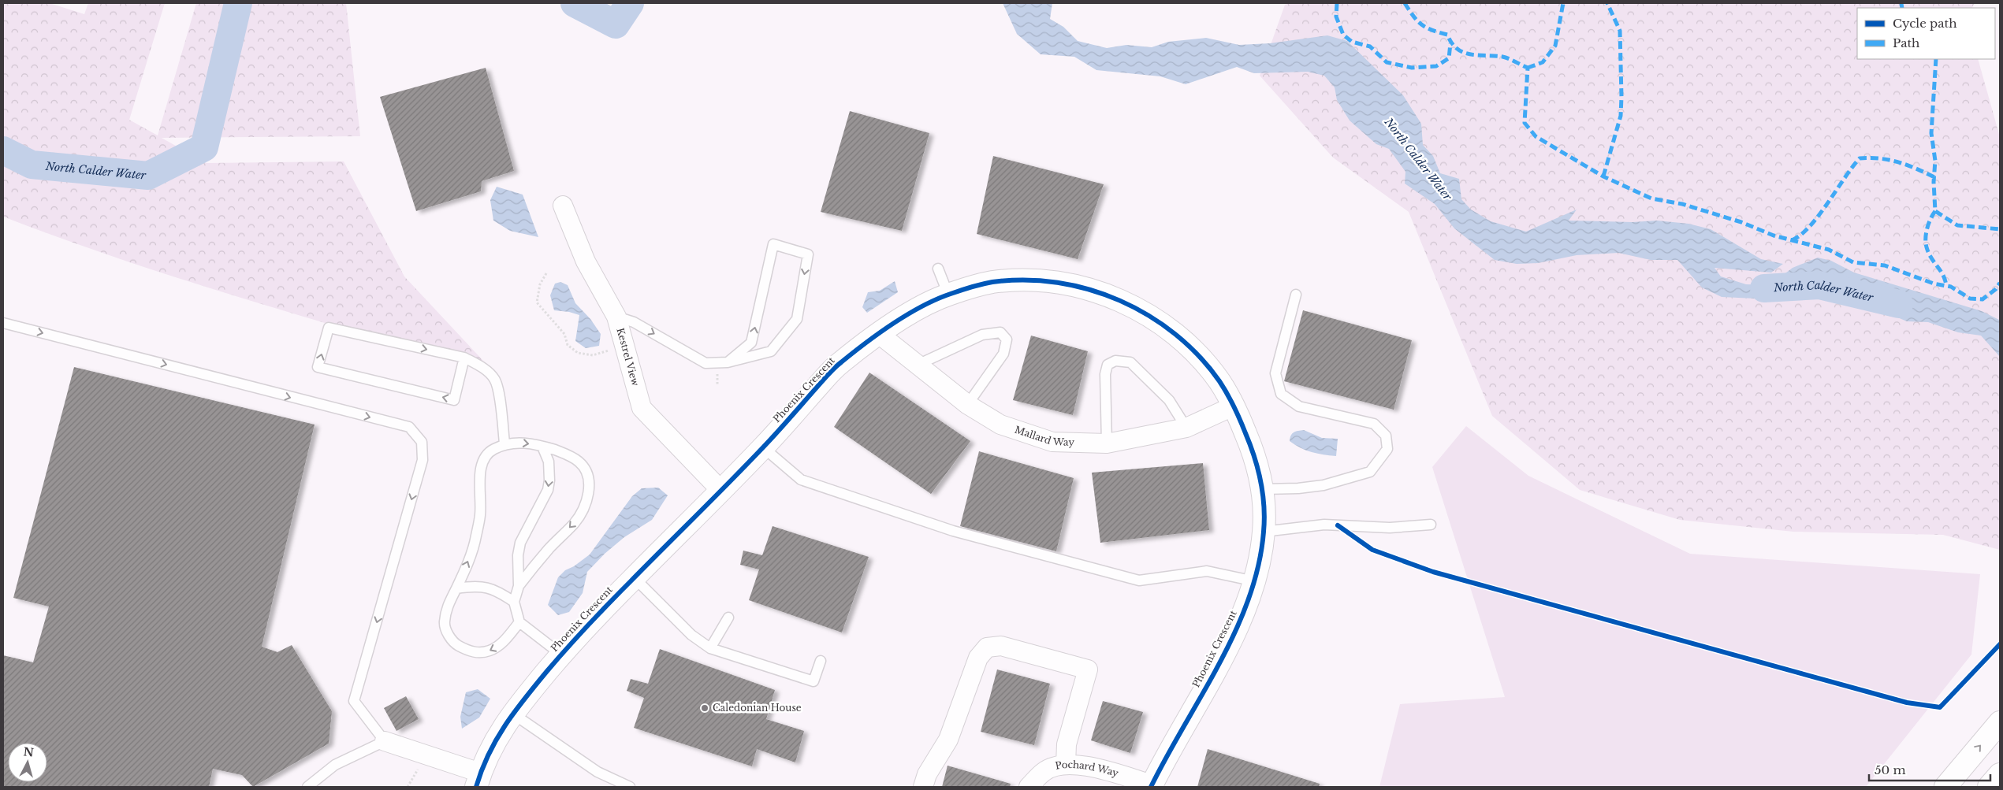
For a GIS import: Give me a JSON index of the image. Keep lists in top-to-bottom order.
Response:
{
  "streets": {
    "main road": ["Phoenix Crescent"],
    "street": ["Kestrel View", "Mallard Way", "Pochard Way"]
  },
  "crossings": [
    ["Kestrel View", "Phoenix Crescent"],
    ["Phoenix Crescent", "Mallard Way"],
    ["Phoenix Crescent", "Pochard Way"]
  ],
  "water": ["North Calder Water"],
  "places": ["Caledonian House"],
  "legend": ["Cycle path", "Path"],
  "scale_bar": "50 m",
  "north": "top"
}
